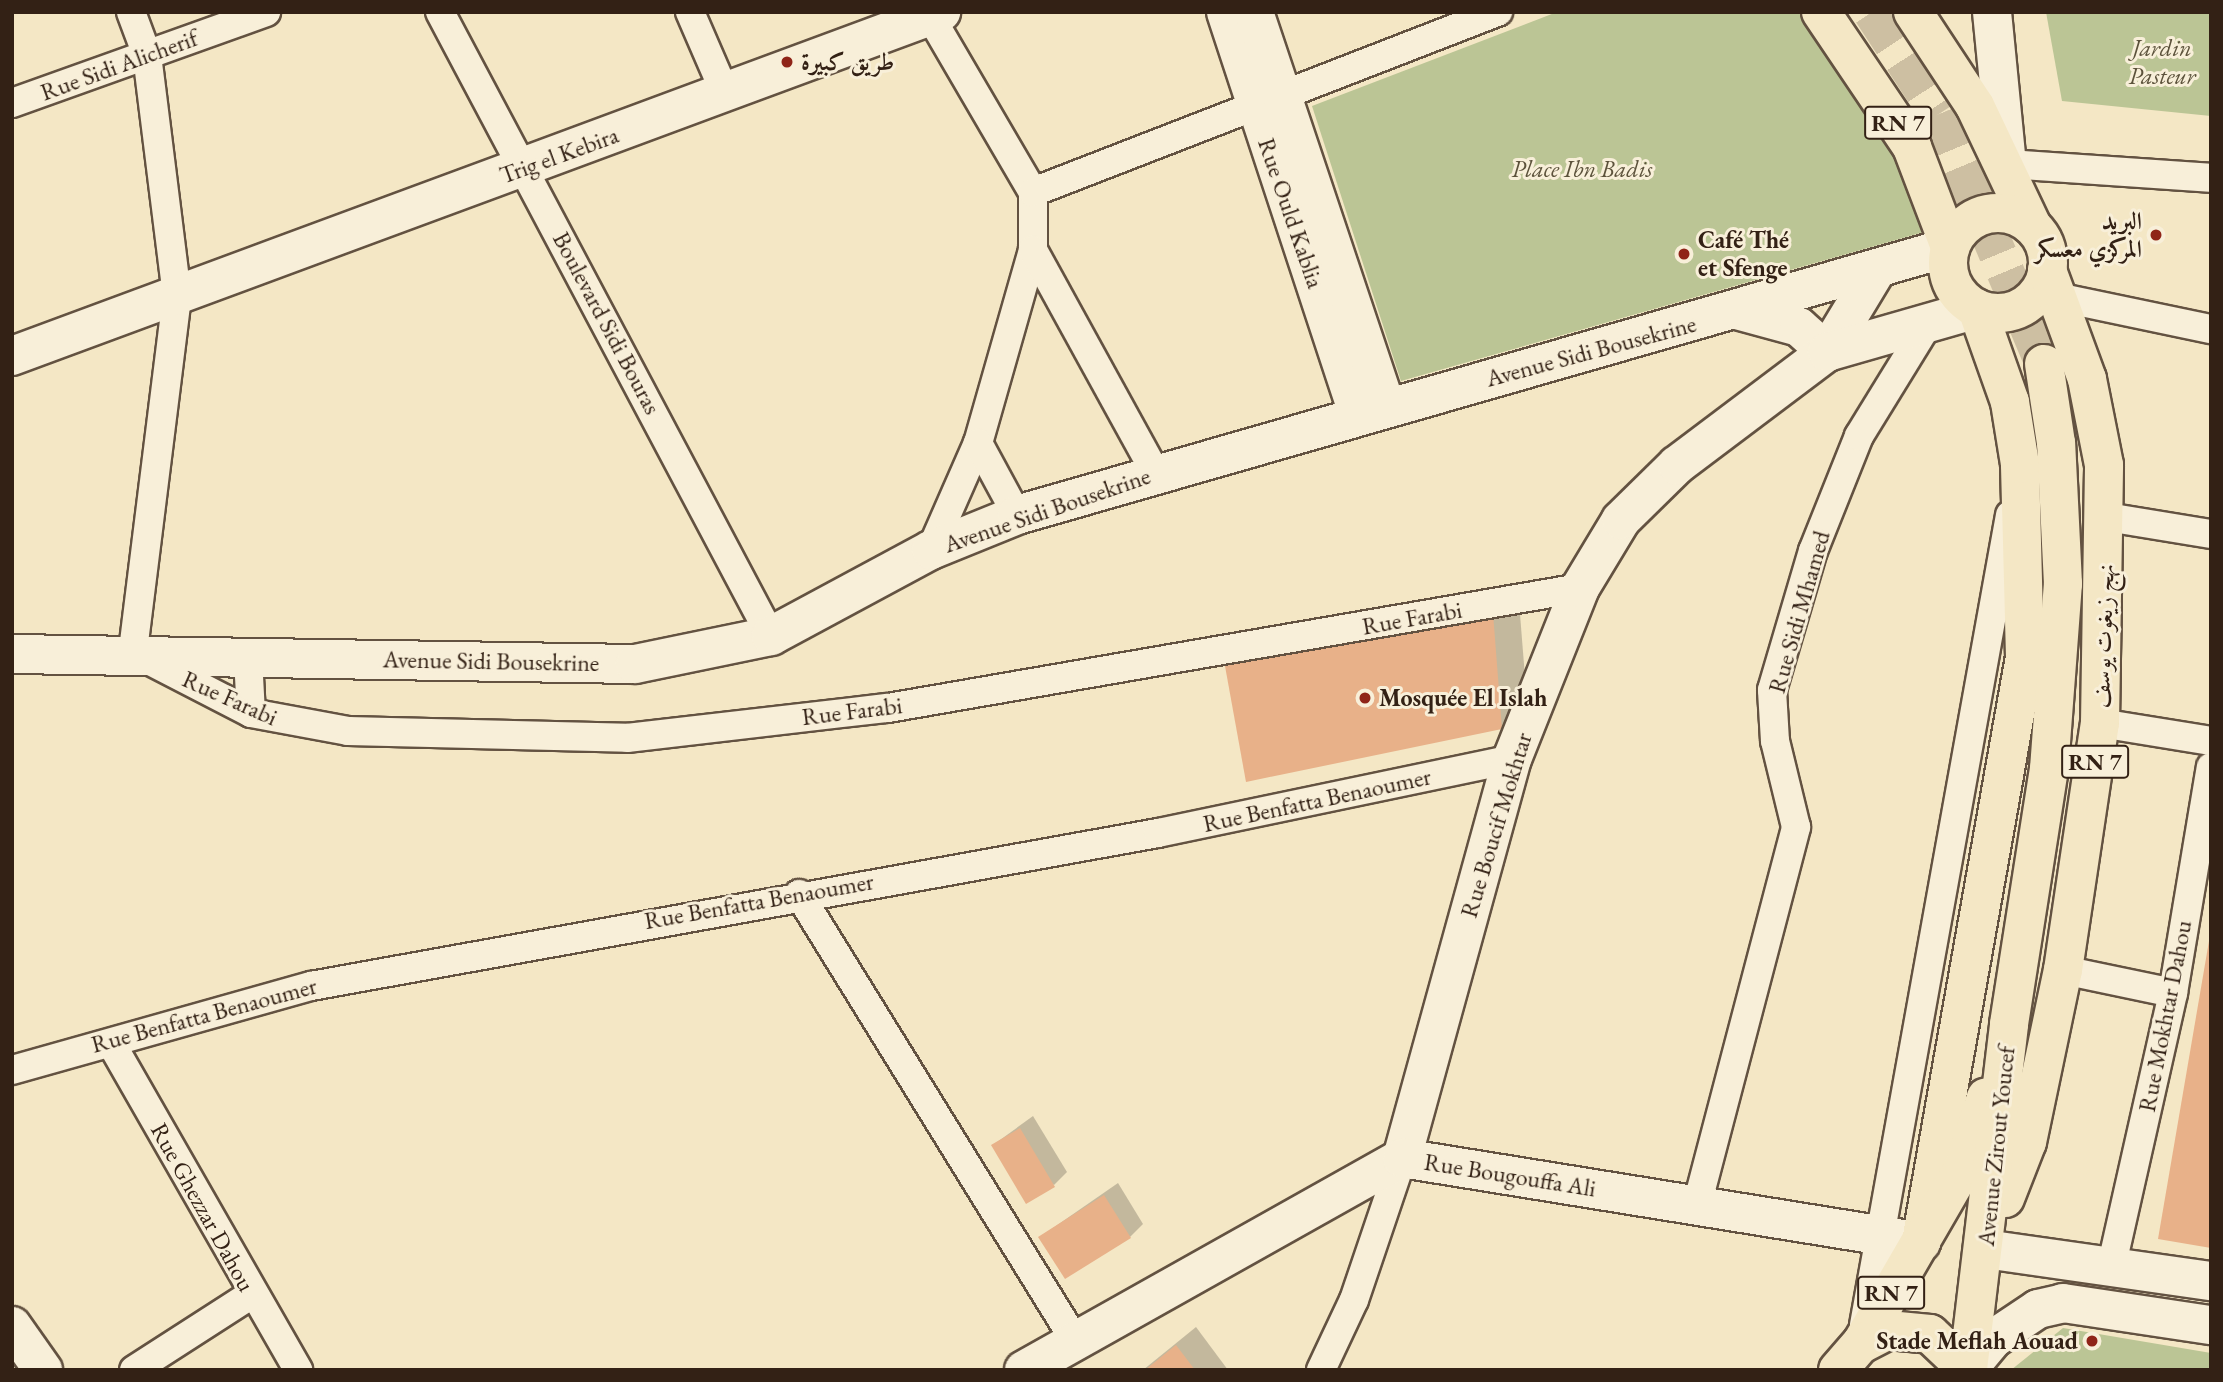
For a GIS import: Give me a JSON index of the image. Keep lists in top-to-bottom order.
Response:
{
  "streets": {
    "main road": ["RN 7", "نهج زيغوت يوسف", "Avenue Zirout Youcef"],
    "street": [
      "Rue Sidi Alicherif",
      "Trig el Kebira",
      "Rue Ould Kablia",
      "Boulevard Sidi Bouras",
      "Avenue Sidi Bousekrine",
      "Rue Sidi Mhamed",
      "Rue Farabi",
      "Rue Benfatta Benaoumer",
      "Rue Boucif Mokhtar",
      "Rue Mokhtar Dahou",
      "Rue Bougouffa Ali",
      "Rue Ghezzar Dahou"
    ]
  },
  "crossings": [
    ["RN 7", "Avenue Sidi Bousekrine"],
    ["RN 7", "نهج زيغوت يوسف"],
    ["RN 7", "Avenue Zirout Youcef"],
    ["RN 7", "Rue Bougouffa Ali"],
    ["Trig el Kebira", "Boulevard Sidi Bouras"],
    ["Rue Ould Kablia", "Avenue Sidi Bousekrine"],
    ["Boulevard Sidi Bouras", "Avenue Sidi Bousekrine"],
    ["Avenue Sidi Bousekrine", "Rue Farabi"],
    ["Avenue Sidi Bousekrine", "نهج زيغوت يوسف"],
    ["Rue Sidi Mhamed", "Rue Bougouffa Ali"],
    ["Rue Farabi", "Rue Boucif Mokhtar"],
    ["نهج زيغوت يوسف", "Avenue Zirout Youcef"],
    ["Rue Benfatta Benaoumer", "Rue Boucif Mokhtar"],
    ["Rue Benfatta Benaoumer", "Rue Ghezzar Dahou"],
    ["Rue Boucif Mokhtar", "Rue Bougouffa Ali"],
    ["Avenue Zirout Youcef", "Rue Bougouffa Ali"]
  ],
  "parks": ["Jardin Pasteur", "Place Ibn Badis"],
  "places": [
    "طريق كبيرة",
    "البريد المركزي معسكر",
    "Café Thé et Sfenge",
    "Mosquée El Islah",
    "Stade Meflah Aouad"
  ]
}
